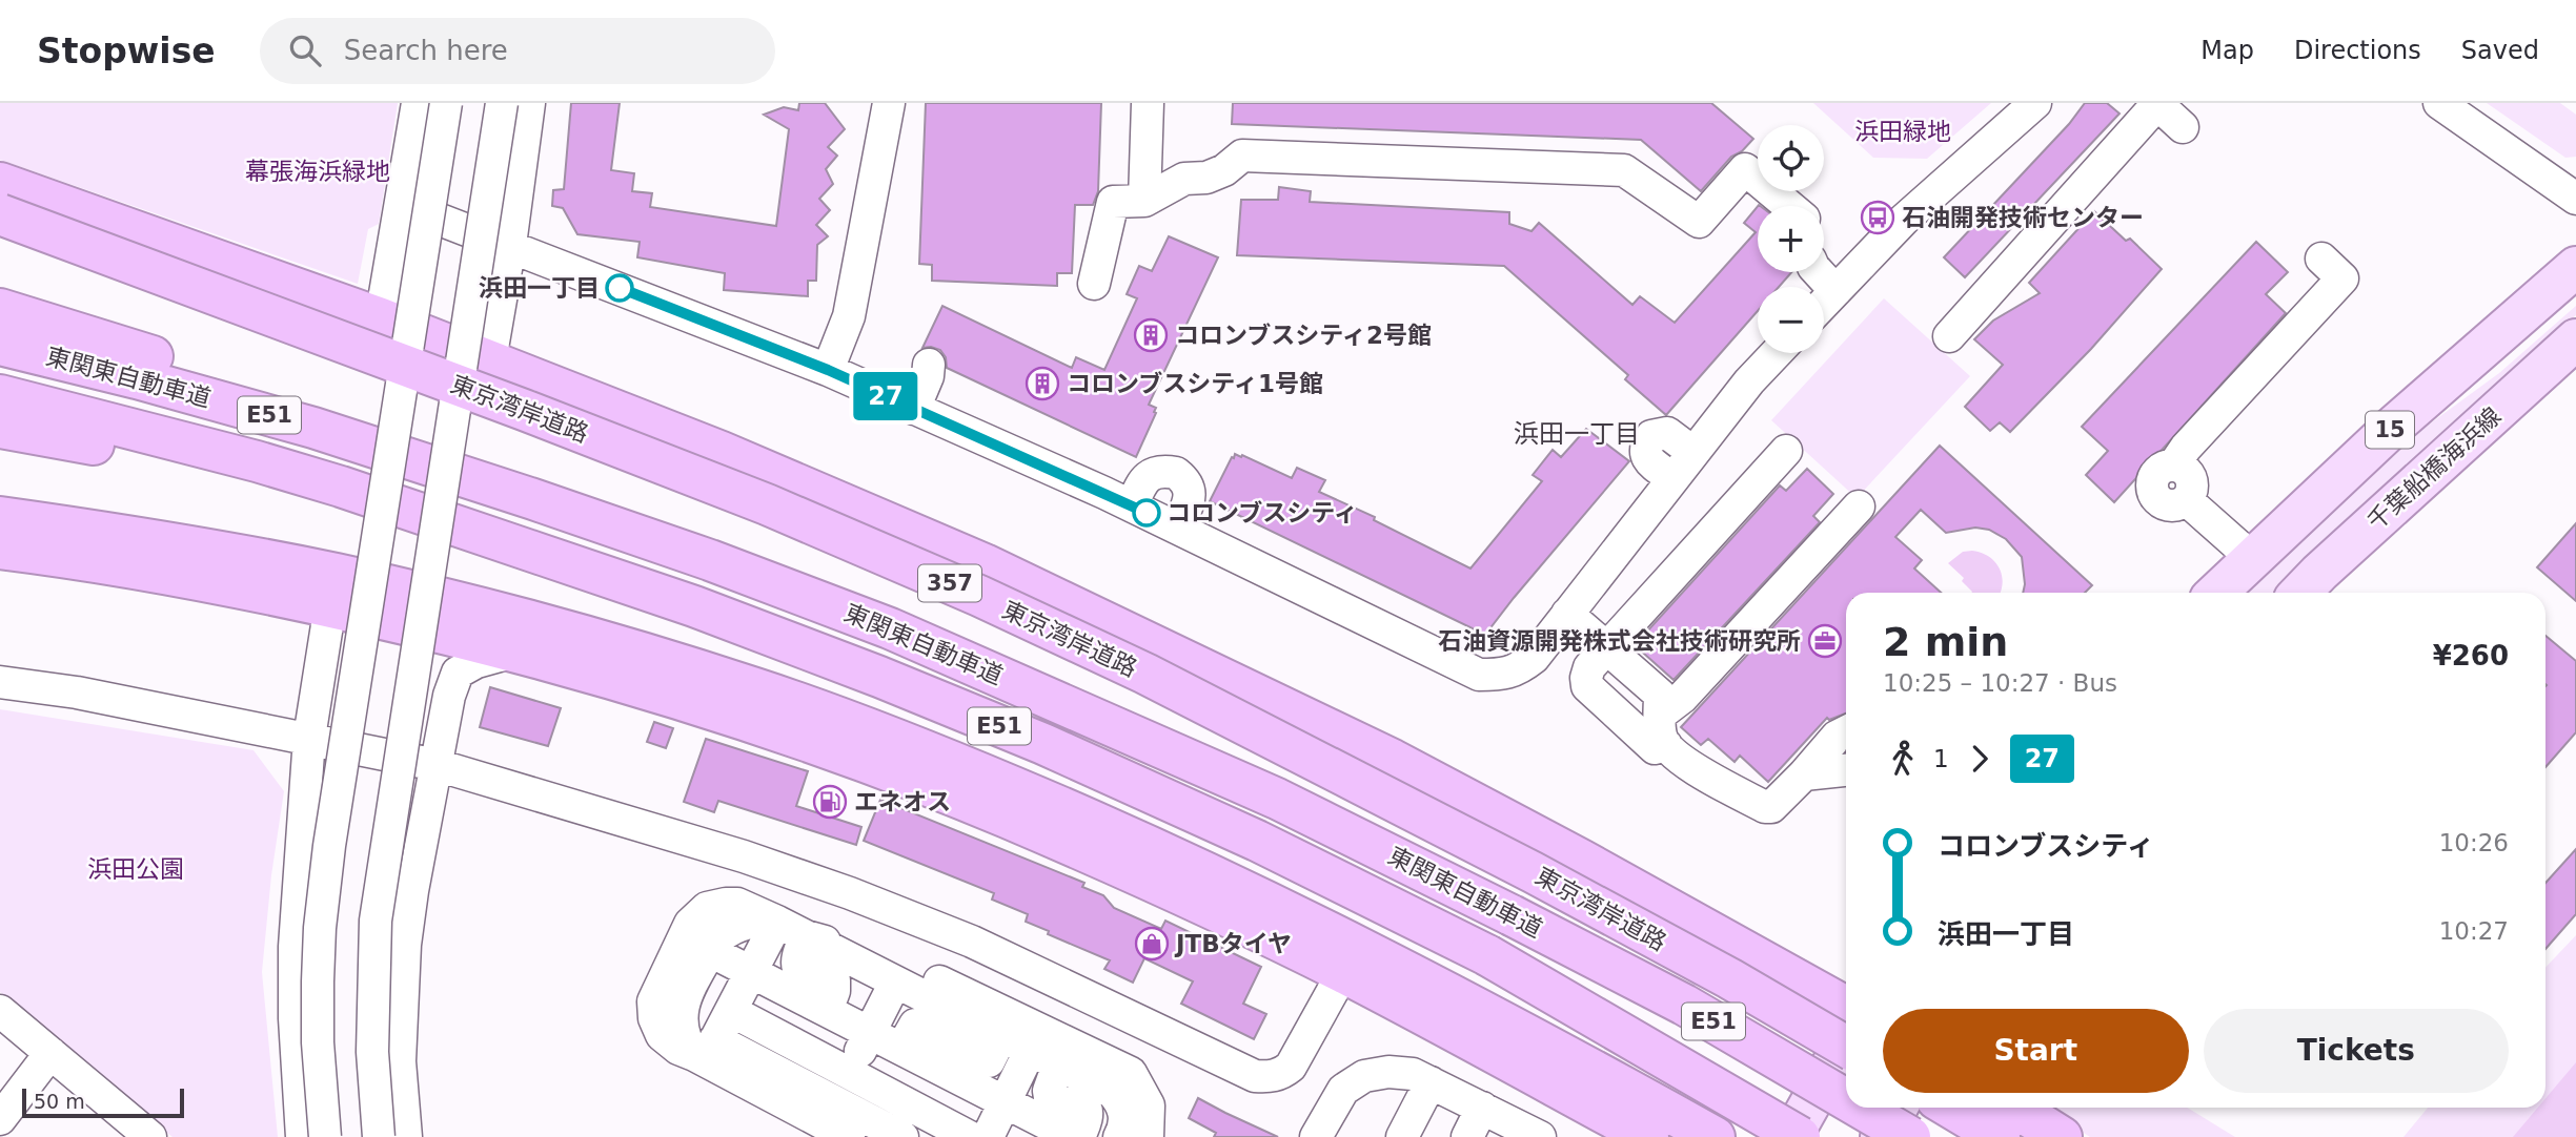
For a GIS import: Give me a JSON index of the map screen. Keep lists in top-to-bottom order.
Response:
{
  "streets": {
    "highway": [
      "東関東自動車道",
      "東京湾岸道路",
      "E51",
      "357"
    ],
    "main road": ["15", "千葉船橋海浜線"]
  },
  "districts": ["浜田一丁目"],
  "parks": ["浜田緑地", "幕張海浜緑地", "浜田公園"],
  "places": {
    "bus stop": ["石油開発技術センター"],
    "other": ["浜田一丁目", "コロンブスシティ"],
    "building": ["コロンブスシティ2号館", "コロンブスシティ1号館"],
    "office": ["石油資源開発株式会社技術研究所"],
    "fuel station": ["エネオス"],
    "shop": ["JTBタイヤ"]
  },
  "lines": ["bus line 27"],
  "scale_bar": "50 m",
  "page": {
    "header": "Stopwise",
    "search": "Search here",
    "nav": ["Map", "Directions", "Saved"],
    "on_map": "27",
    "map_buttons": ["+", "−"],
    "heading": ["2 min", "10:25 – 10:27 · Bus", "¥260"],
    "legs": ["1", "27"],
    "list": [
      {
        "name": "コロンブスシティ",
        "value": "10:26"
      },
      {
        "name": "浜田一丁目",
        "value": "10:27"
      }
    ],
    "buttons": ["Start", "Tickets"],
    "scale": "50 m"
  }
}
